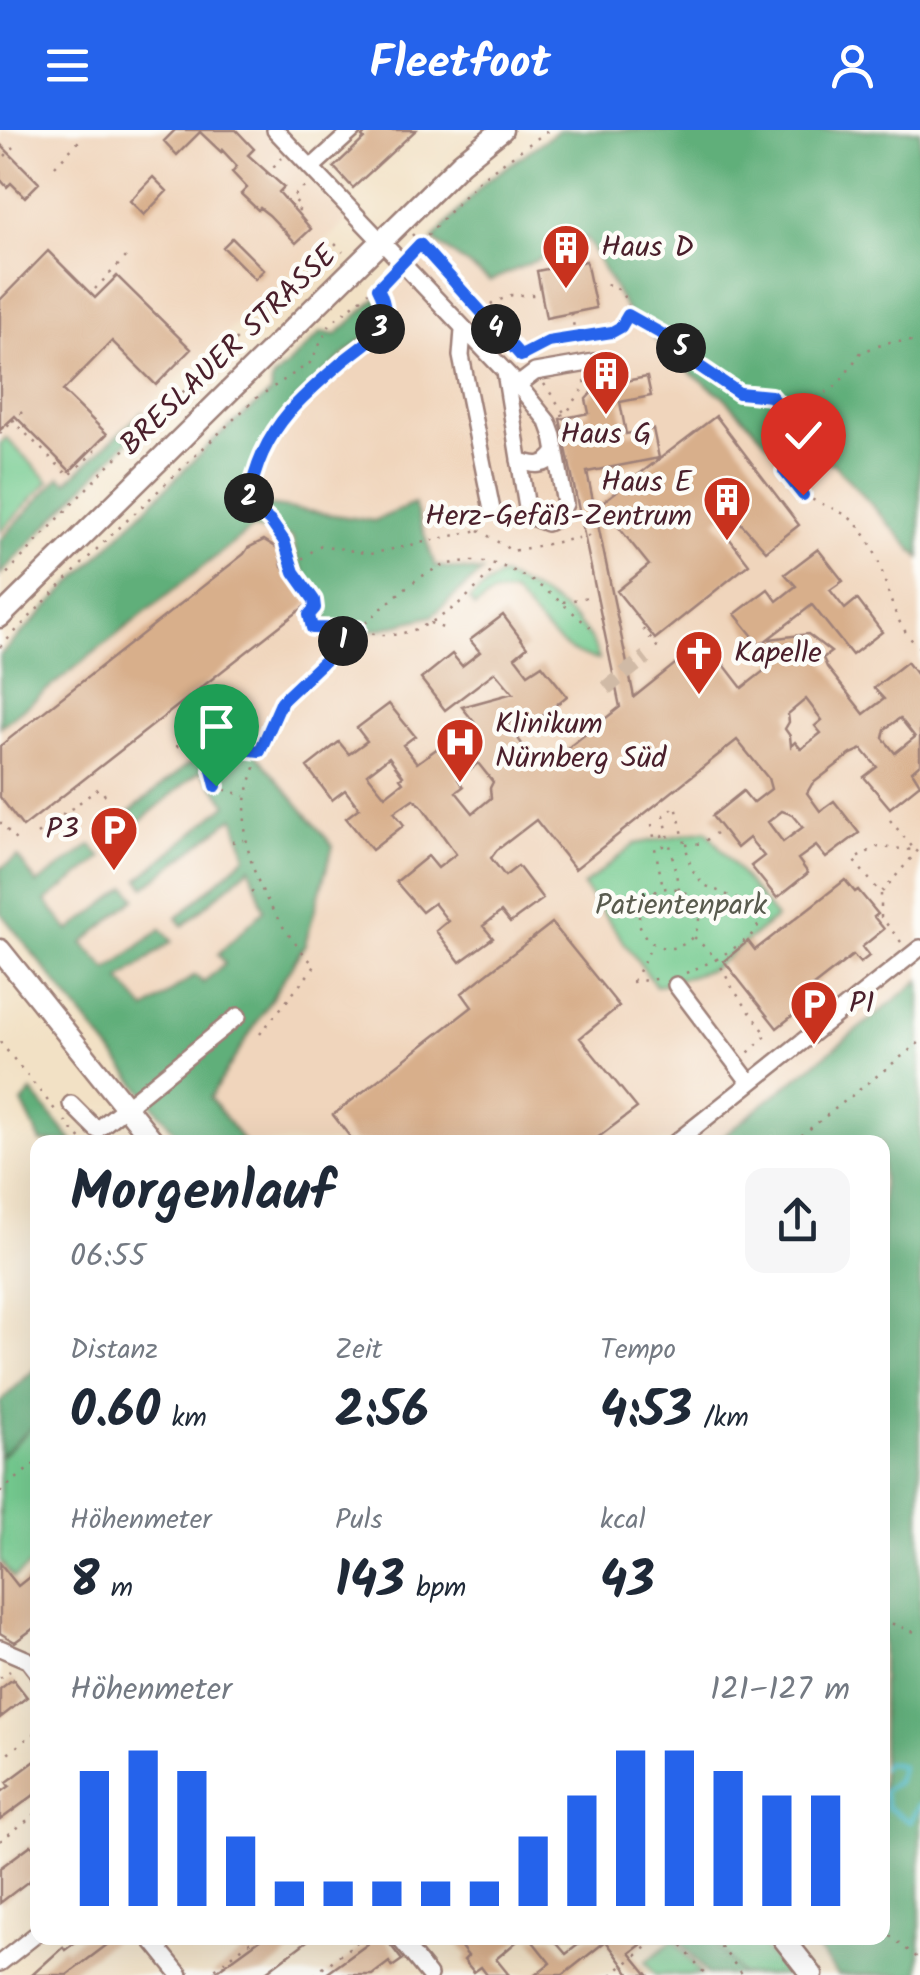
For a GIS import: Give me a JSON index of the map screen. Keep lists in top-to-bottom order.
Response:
{
  "streets": {
    "main road": ["BRESLAUER STRASSE"]
  },
  "parks": ["Patientenpark"],
  "places": {
    "building": ["Haus D", "Haus G", "Haus E Herz-Gefäß-Zentrum"],
    "church": ["Kapelle"],
    "hospital": ["Klinikum Nürnberg Süd"],
    "parking": ["P3", "P1"]
  },
  "page": {
    "header": "Fleetfoot",
    "pins": [
      "3",
      "4",
      "5",
      "2",
      "1"
    ],
    "heading": ["Morgenlauf", "06:55"],
    "stats": [
      ["Distanz", "0.60 km"],
      ["Zeit", "2:56"],
      ["Tempo", "4:53 /km"],
      ["Höhenmeter", "8 m"],
      ["Puls", "143 bpm"],
      ["kcal", "43"]
    ],
    "chart": ["Höhenmeter", "121–127 m"]
  }
}
